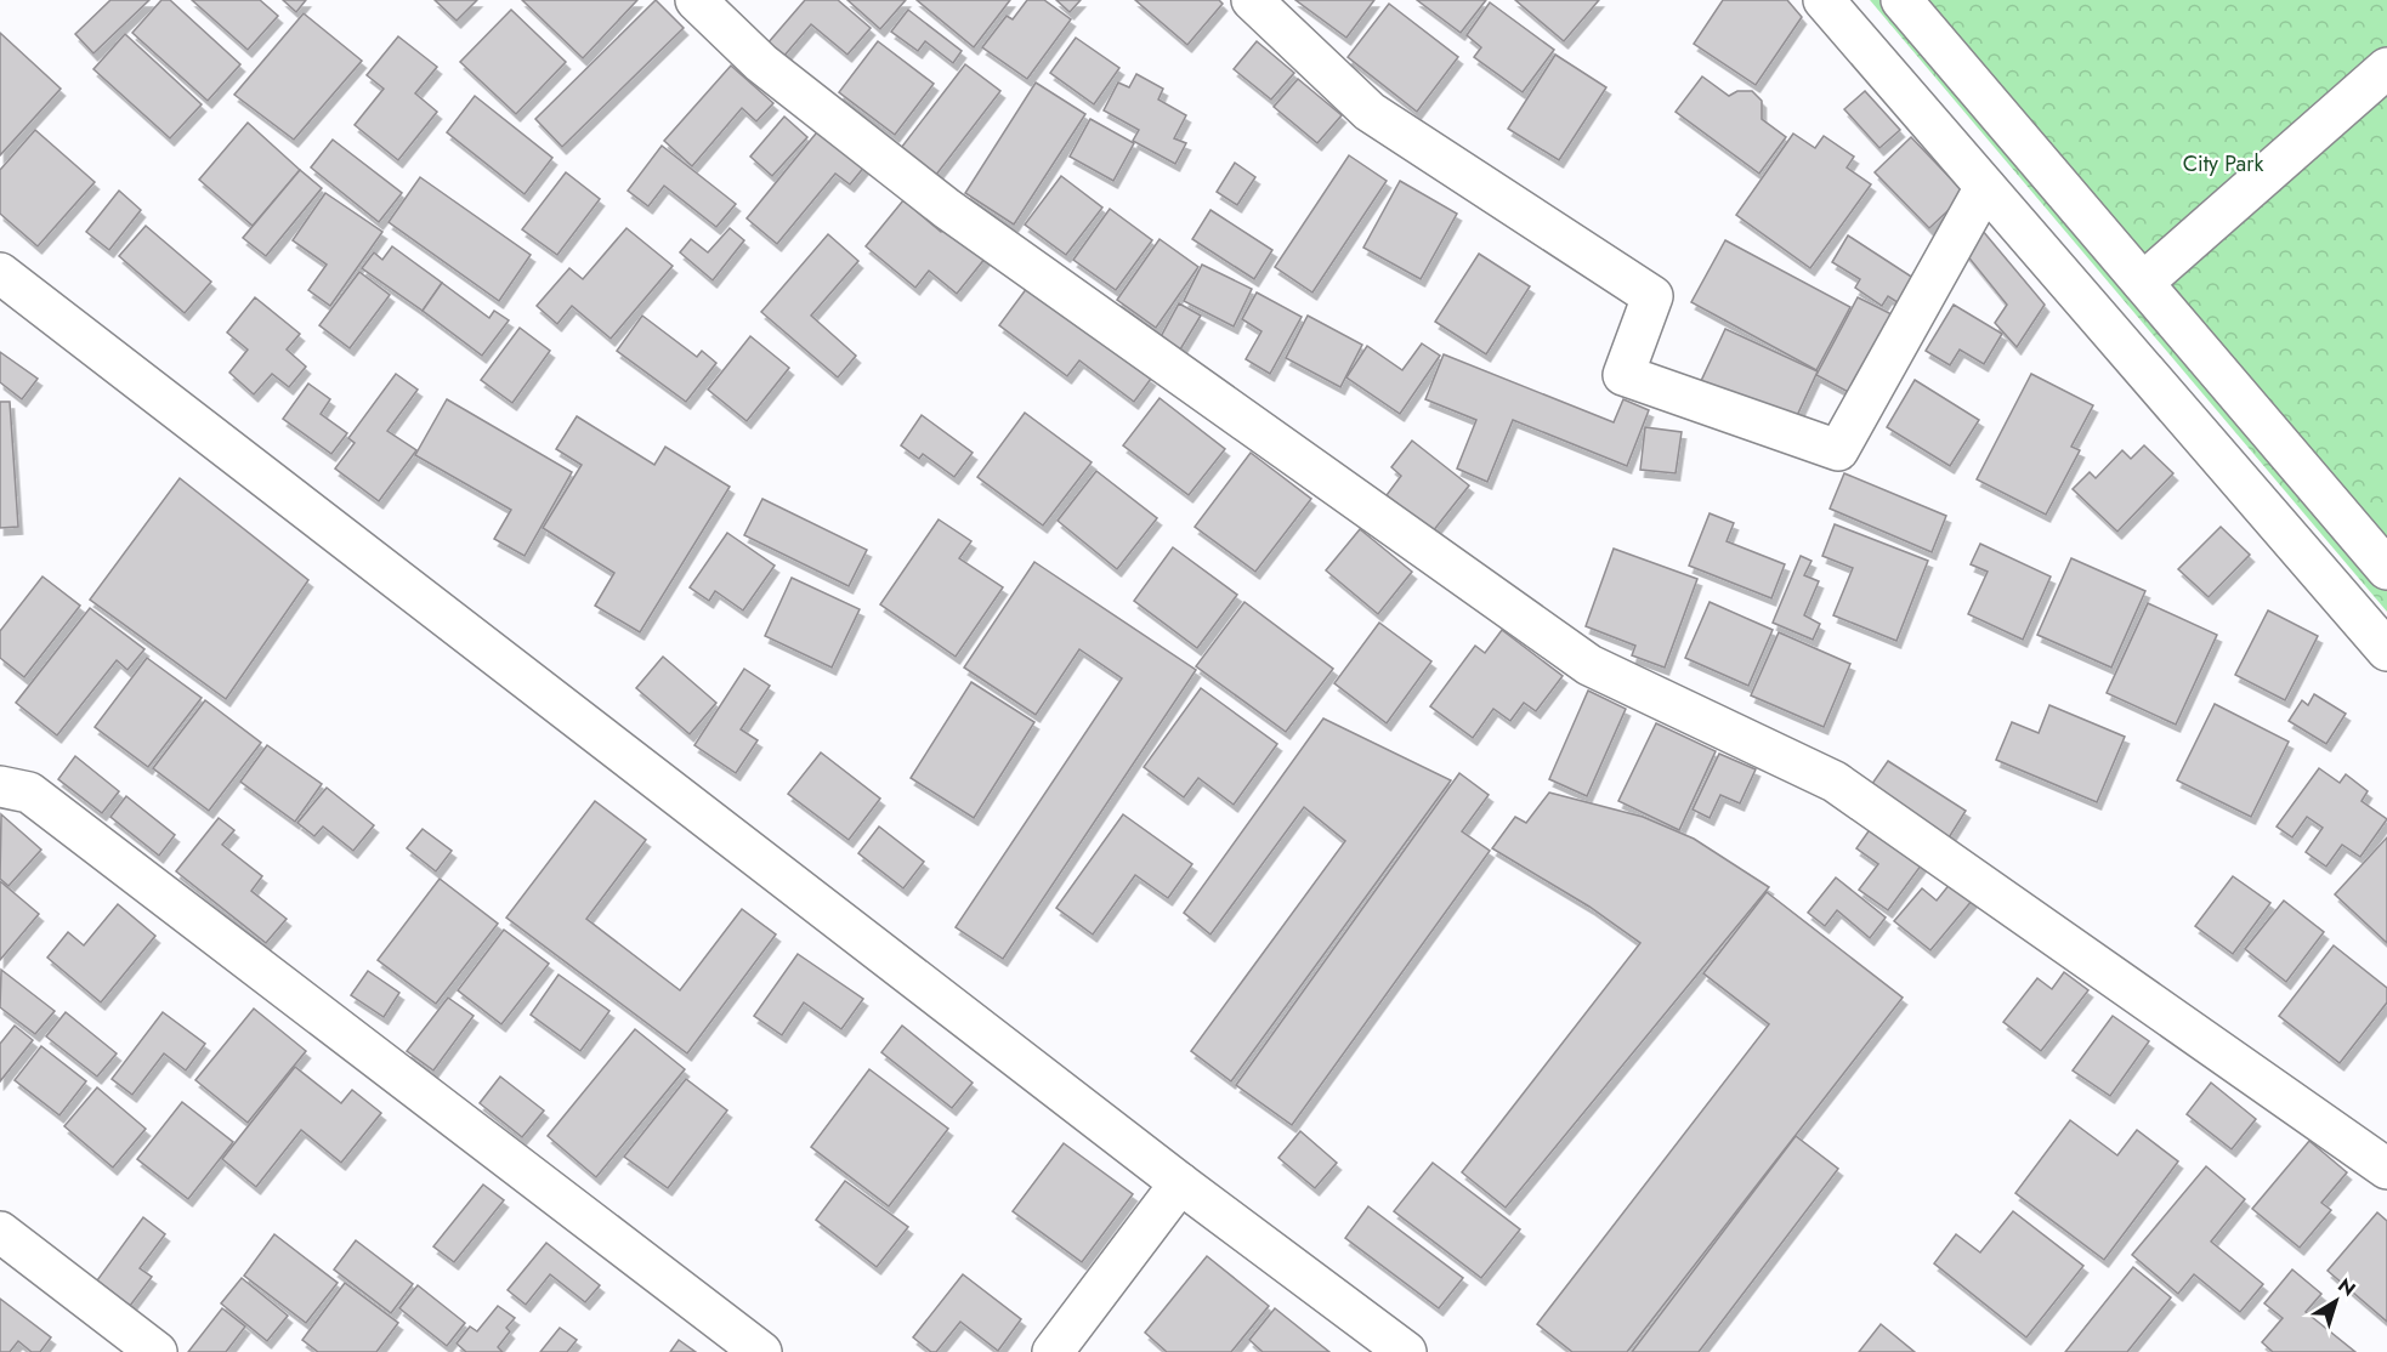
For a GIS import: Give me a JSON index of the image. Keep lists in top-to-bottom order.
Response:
{
  "parks": ["City Park"],
  "north": "top right"
}
